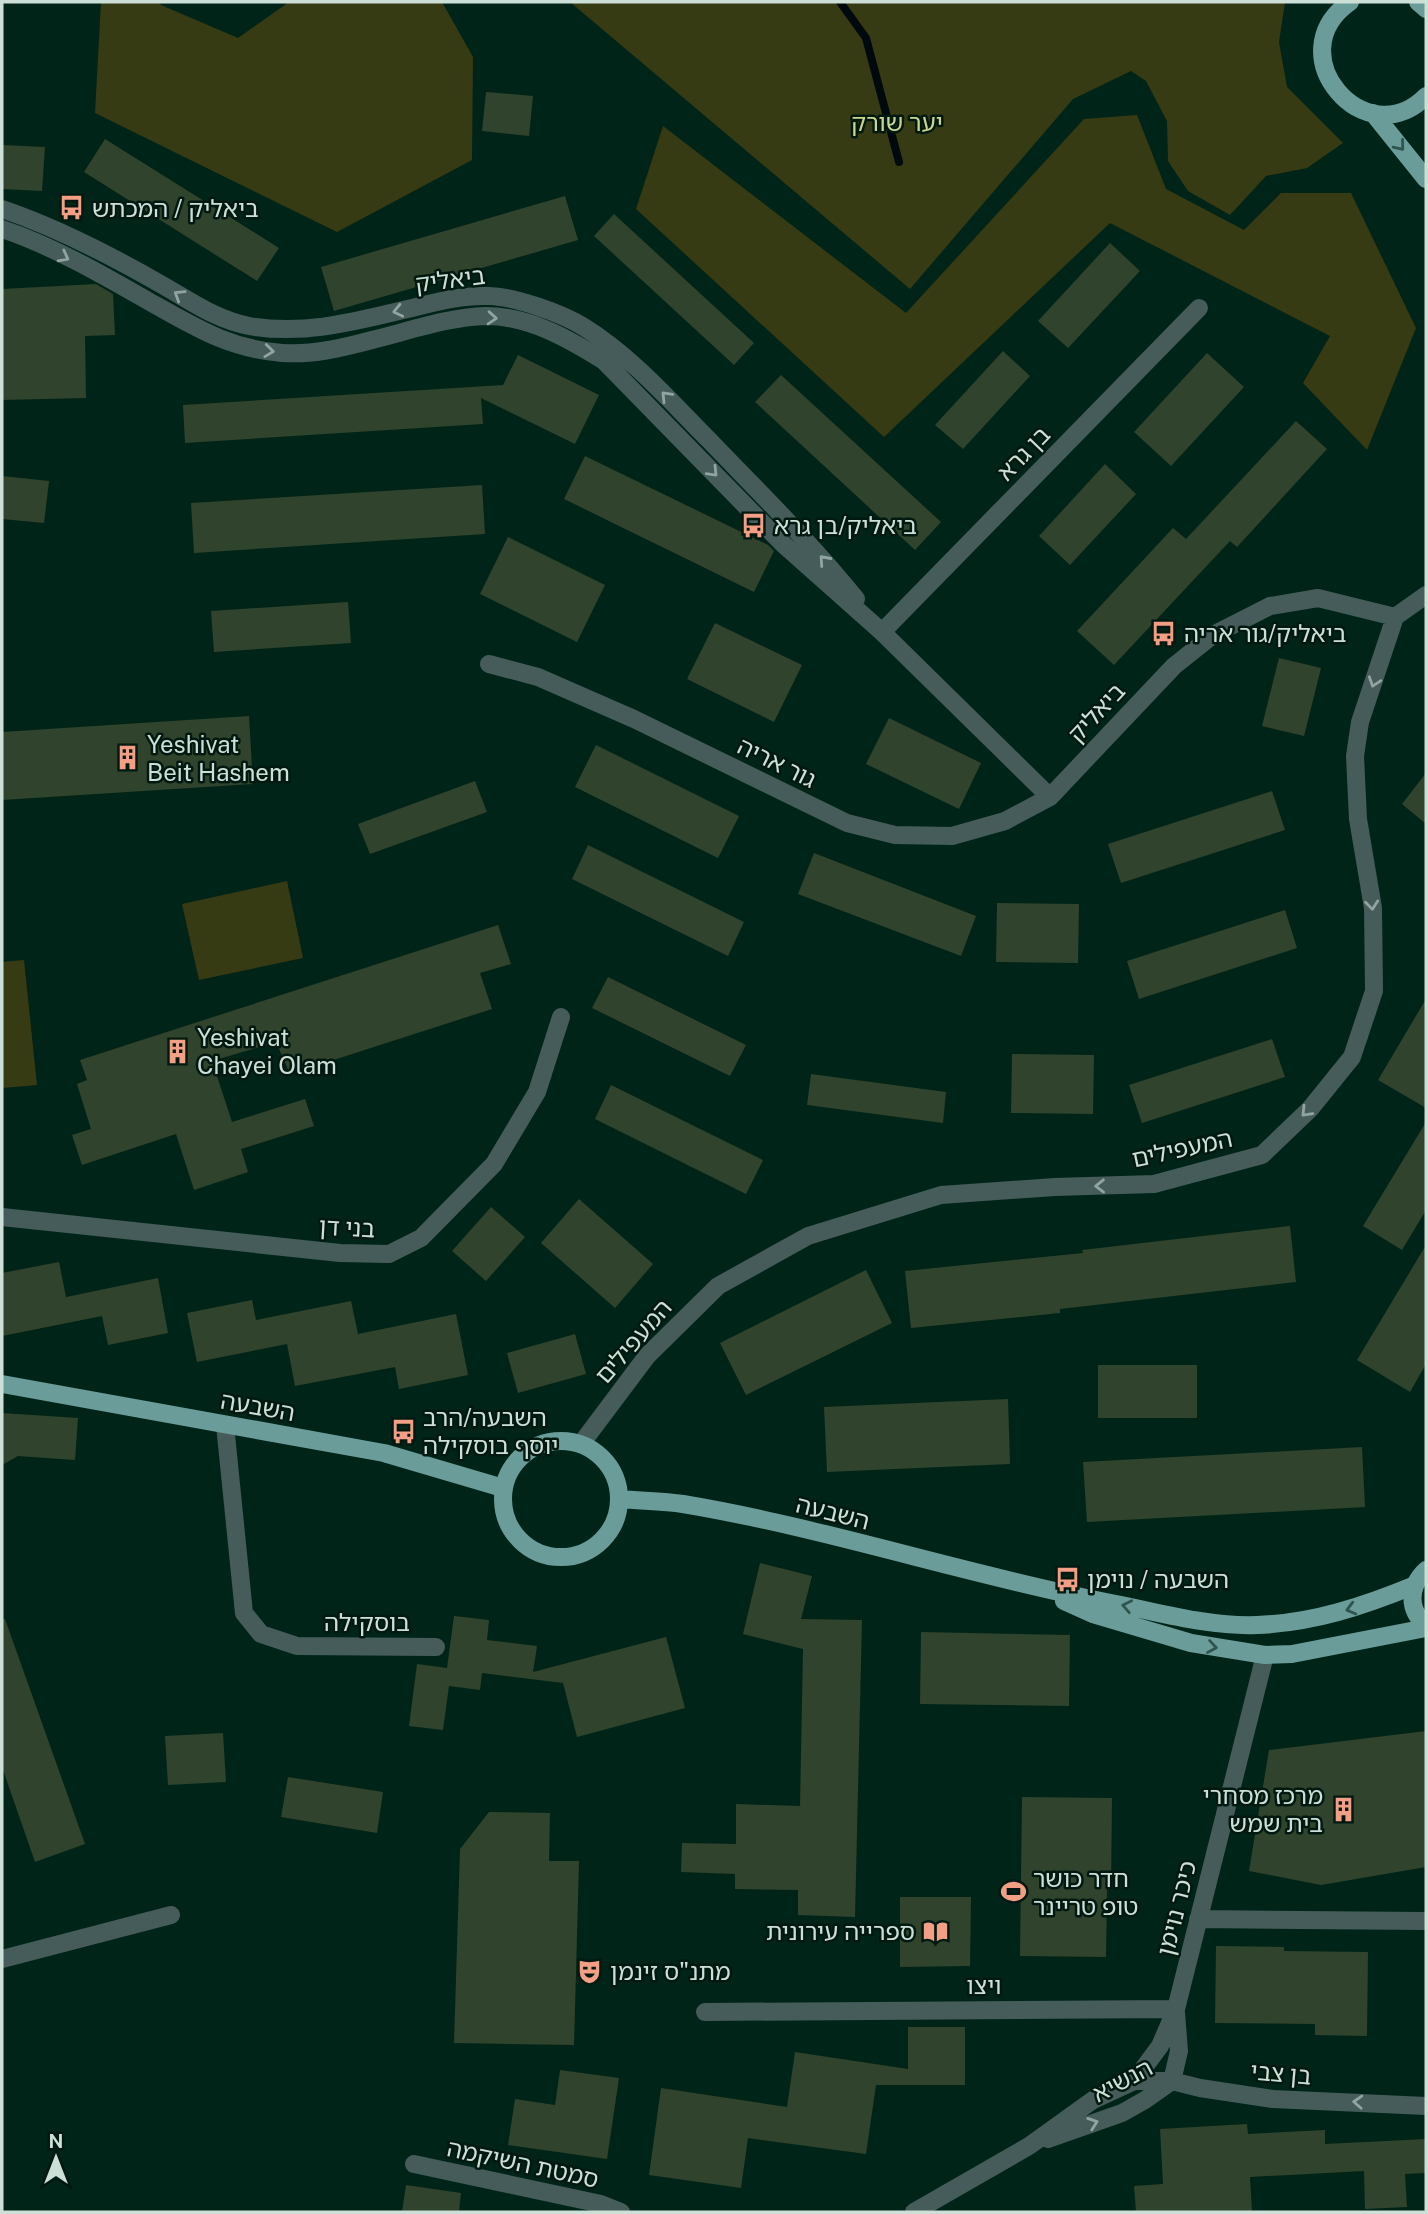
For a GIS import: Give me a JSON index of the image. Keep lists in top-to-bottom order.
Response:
{
  "streets": {
    "main road": ["השבעה"],
    "street": [
      "ביאליק",
      "בן גרא",
      "גור אריה",
      "המעפילים",
      "בני דן",
      "בוסקילה",
      "כיכר נוימן",
      "ויצו",
      "בן צבי",
      "הנשיא",
      "סמטת השיקמה"
    ]
  },
  "crossings": [
    ["ביאליק", "בן גרא"],
    ["ביאליק", "גור אריה"],
    ["ביאליק", "המעפילים"],
    ["המעפילים", "השבעה"],
    ["השבעה", "בוסקילה"],
    ["השבעה", "כיכר נוימן"],
    ["כיכר נוימן", "ויצו"],
    ["כיכר נוימן", "הנשיא"],
    ["ויצו", "הנשיא"],
    ["בן צבי", "הנשיא"]
  ],
  "one_way": ["המעפילים", "בן צבי"],
  "parks": ["יער שורק"],
  "places": {
    "bus stop": [
      "ביאליק / המכתש",
      "ביאליק/בן גרא",
      "ביאליק/גור אריה",
      "השבעה/הרב יוסף בוסקילה",
      "השבעה / נוימן"
    ],
    "building": ["Yeshivat Beit Hashem", "Yeshivat Chayei Olam", "מרכז מסחרי בית שמש"],
    "sports": ["חדר כושר טופ טריינר"],
    "library": ["ספרייה עירונית"],
    "theatre": ["מתנ\"ס זינמן"]
  },
  "north": "top"
}
